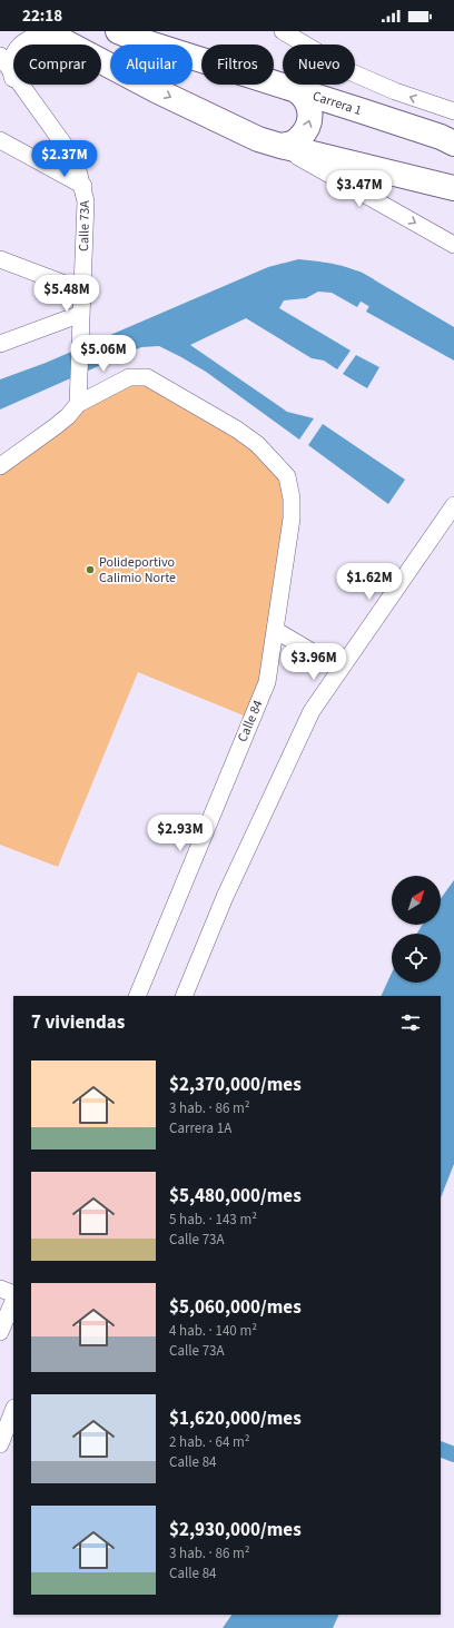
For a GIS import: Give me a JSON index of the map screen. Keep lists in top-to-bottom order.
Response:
{
  "streets": {
    "highway": ["Carrera 1"],
    "street": ["Calle 73A", "Calle 84"]
  },
  "crossings": [
    ["Calle 73A", "Calle 84"]
  ],
  "places": ["Polideportivo Calimio Norte"],
  "north": "top right",
  "page": {
    "status": "22:18",
    "chip": [
      "Comprar",
      "Alquilar",
      "Filtros",
      "Nuevo"
    ],
    "price": [
      "$2.37M",
      "$3.47M",
      "$5.48M",
      "$5.06M",
      "$1.62M",
      "$3.96M",
      "$2.93M"
    ],
    "heading": "7 viviendas",
    "list": [
      {
        "name": "$2,370,000/mes",
        "note": "3 hab. · 86 m² · Carrera 1A"
      },
      {
        "name": "$5,480,000/mes",
        "note": "5 hab. · 143 m² · Calle 73A"
      },
      {
        "name": "$5,060,000/mes",
        "note": "4 hab. · 140 m² · Calle 73A"
      },
      {
        "name": "$1,620,000/mes",
        "note": "2 hab. · 64 m² · Calle 84"
      },
      {
        "name": "$2,930,000/mes",
        "note": "3 hab. · 86 m² · Calle 84"
      }
    ]
  }
}
